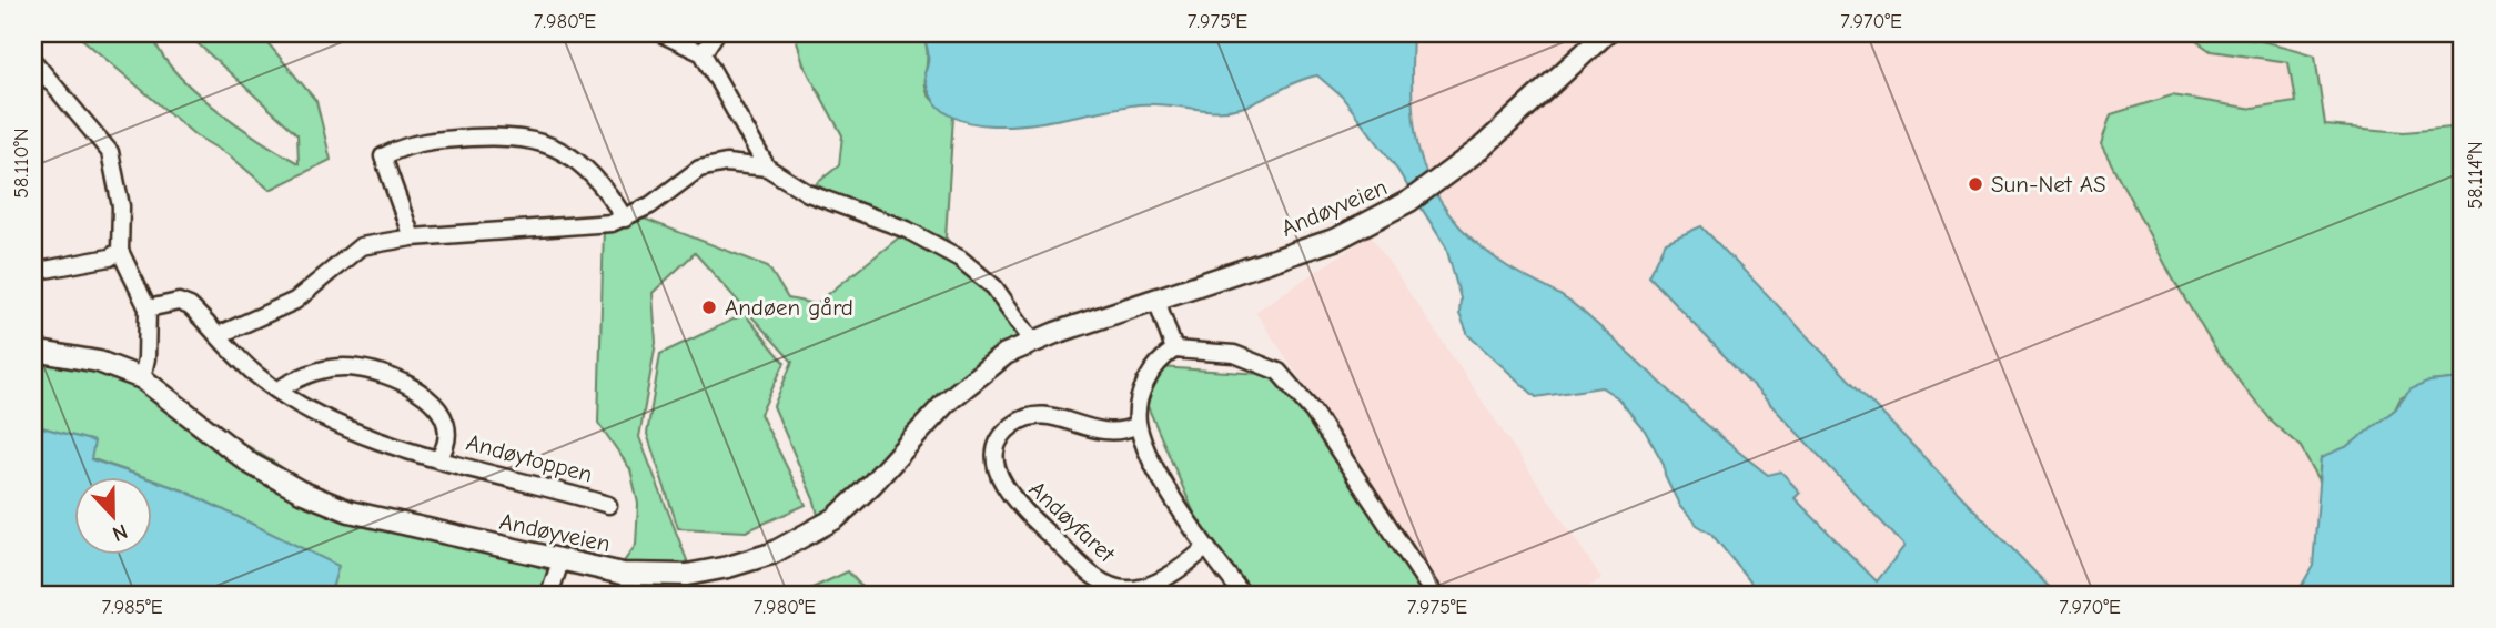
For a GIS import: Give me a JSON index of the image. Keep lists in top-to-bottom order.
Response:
{
  "streets": {
    "street": ["Andøyveien", "Andøytoppen", "Andøyfaret"]
  },
  "places": ["Sun-Net AS", "Andøen gård"],
  "north": "bottom",
  "coordinates": [
    "7.980°E",
    "7.975°E",
    "7.970°E",
    "58.110°N",
    "58.114°N",
    "7.985°E"
  ]
}
